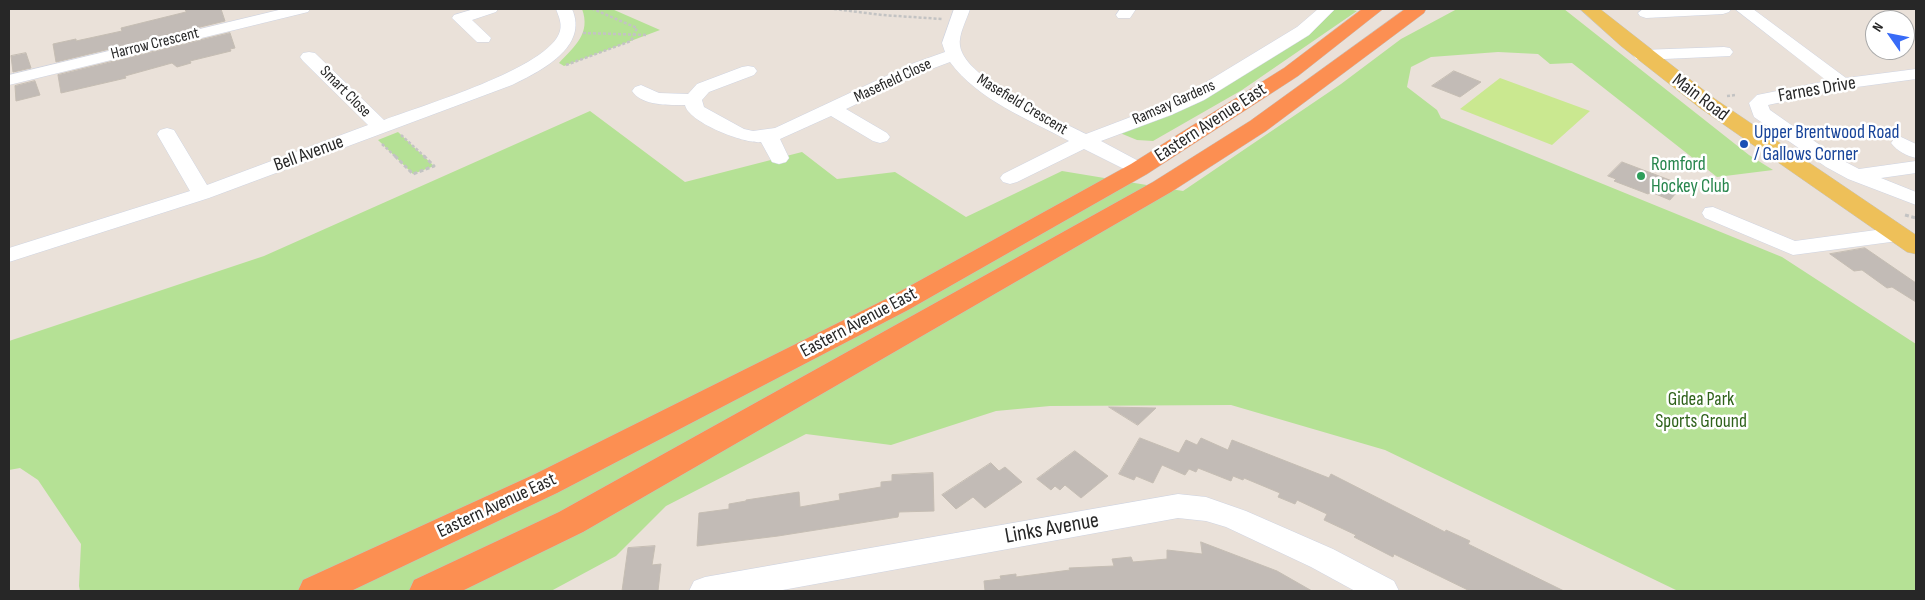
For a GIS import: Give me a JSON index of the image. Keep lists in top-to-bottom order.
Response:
{
  "streets": {
    "highway": ["Eastern Avenue East"],
    "main road": ["Main Road"],
    "street": [
      "Harrow Crescent",
      "Masefield Close",
      "Farnes Drive",
      "Smart Close",
      "Ramsay Gardens",
      "Masefield Crescent",
      "Bell Avenue",
      "Links Avenue"
    ]
  },
  "crossings": [
    ["Masefield Close", "Masefield Crescent"],
    ["Smart Close", "Bell Avenue"],
    ["Ramsay Gardens", "Masefield Crescent"],
    ["Masefield Crescent", "Eastern Avenue East"]
  ],
  "parks": ["Gidea Park Sports Ground"],
  "places": ["Upper Brentwood Road / Gallows Corner", "Romford Hockey Club"],
  "north": "top left"
}
